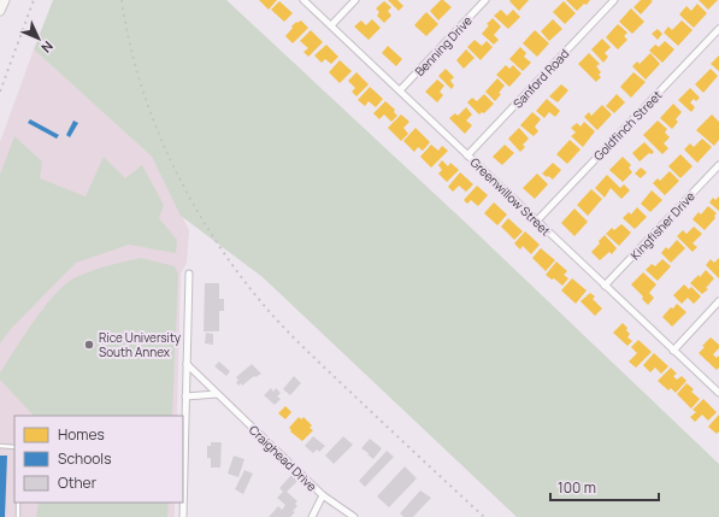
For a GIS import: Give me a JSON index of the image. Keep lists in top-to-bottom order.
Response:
{
  "streets": {
    "street": [
      "Benning Drive",
      "Sanford Road",
      "Goldfinch Street",
      "Greenwillow Street",
      "Kingfisher Drive",
      "Craighead Drive"
    ]
  },
  "crossings": [
    ["Benning Drive", "Greenwillow Street"],
    ["Sanford Road", "Greenwillow Street"],
    ["Goldfinch Street", "Greenwillow Street"],
    ["Greenwillow Street", "Kingfisher Drive"]
  ],
  "places": ["Rice University South Annex"],
  "legend": ["Homes", "Schools", "Other"],
  "scale_bar": "100 m",
  "north": "bottom right"
}
